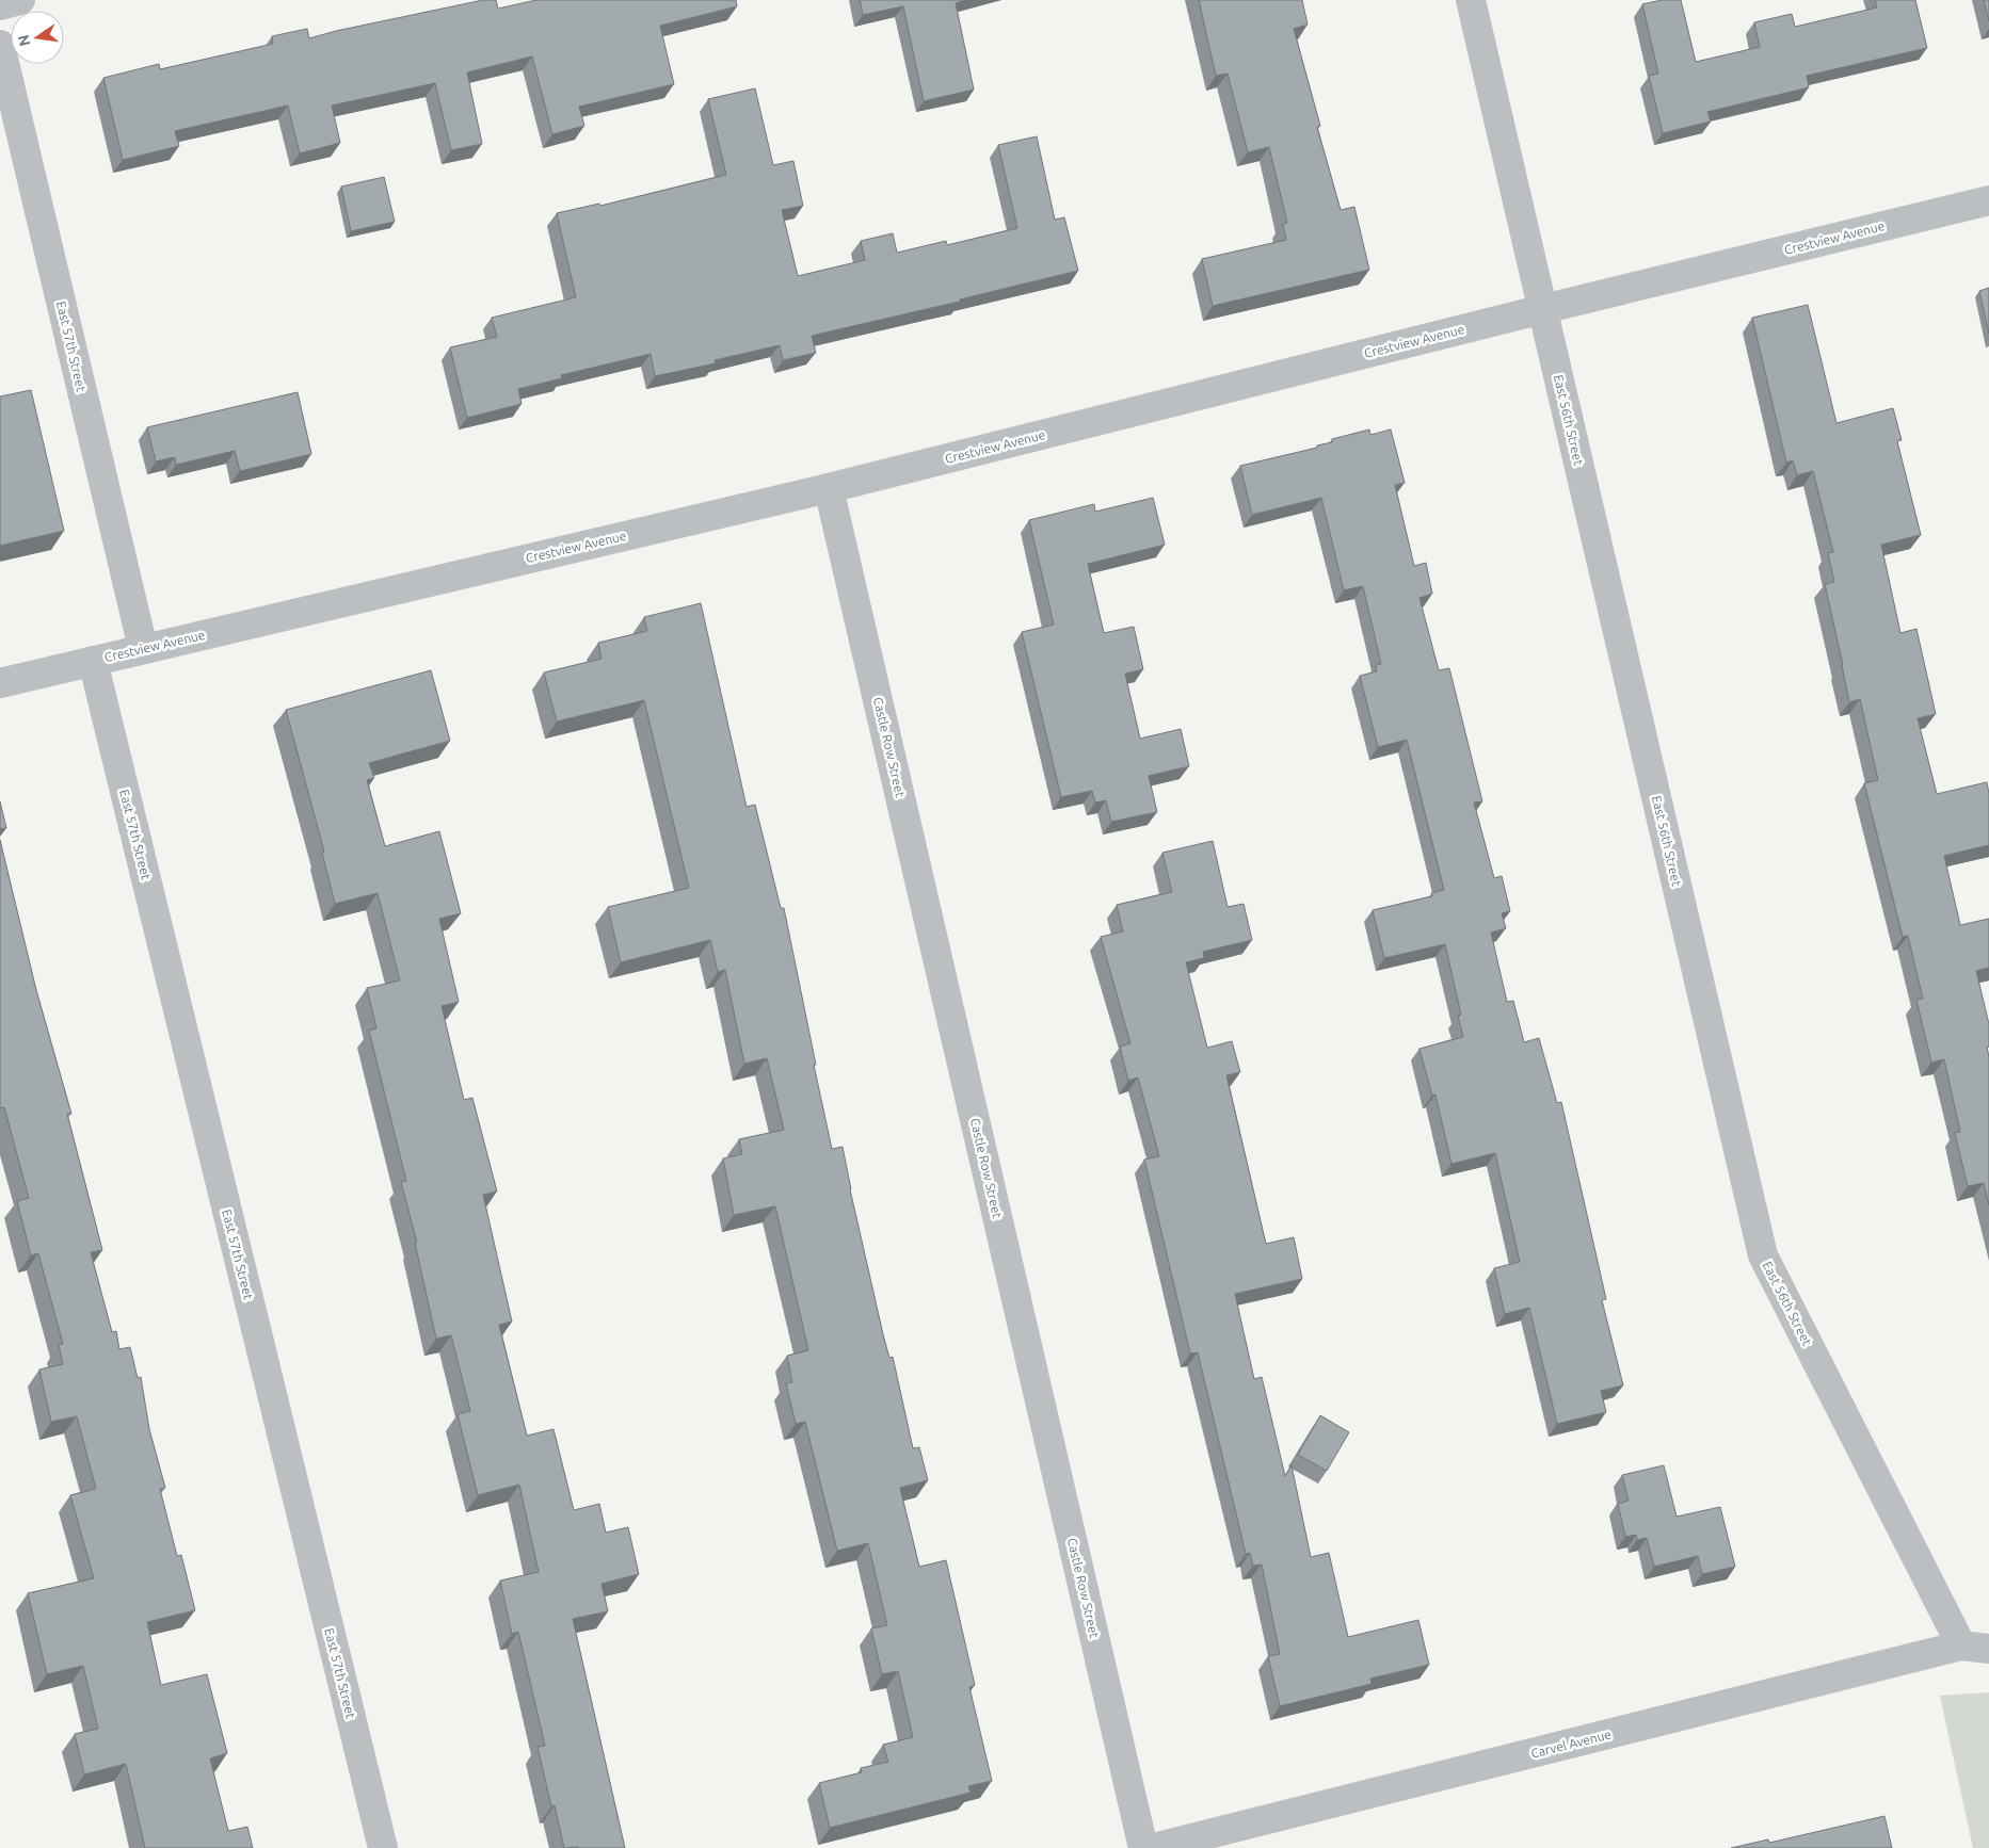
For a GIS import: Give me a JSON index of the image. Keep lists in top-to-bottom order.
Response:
{
  "streets": {
    "street": [
      "Crestview Avenue",
      "East 57th Street",
      "East 56th Street",
      "Castle Row Street",
      "Carvel Avenue"
    ]
  },
  "crossings": [
    ["Crestview Avenue", "East 57th Street"],
    ["Crestview Avenue", "East 56th Street"],
    ["Crestview Avenue", "Castle Row Street"],
    ["East 56th Street", "Carvel Avenue"]
  ],
  "north": "left"
}
